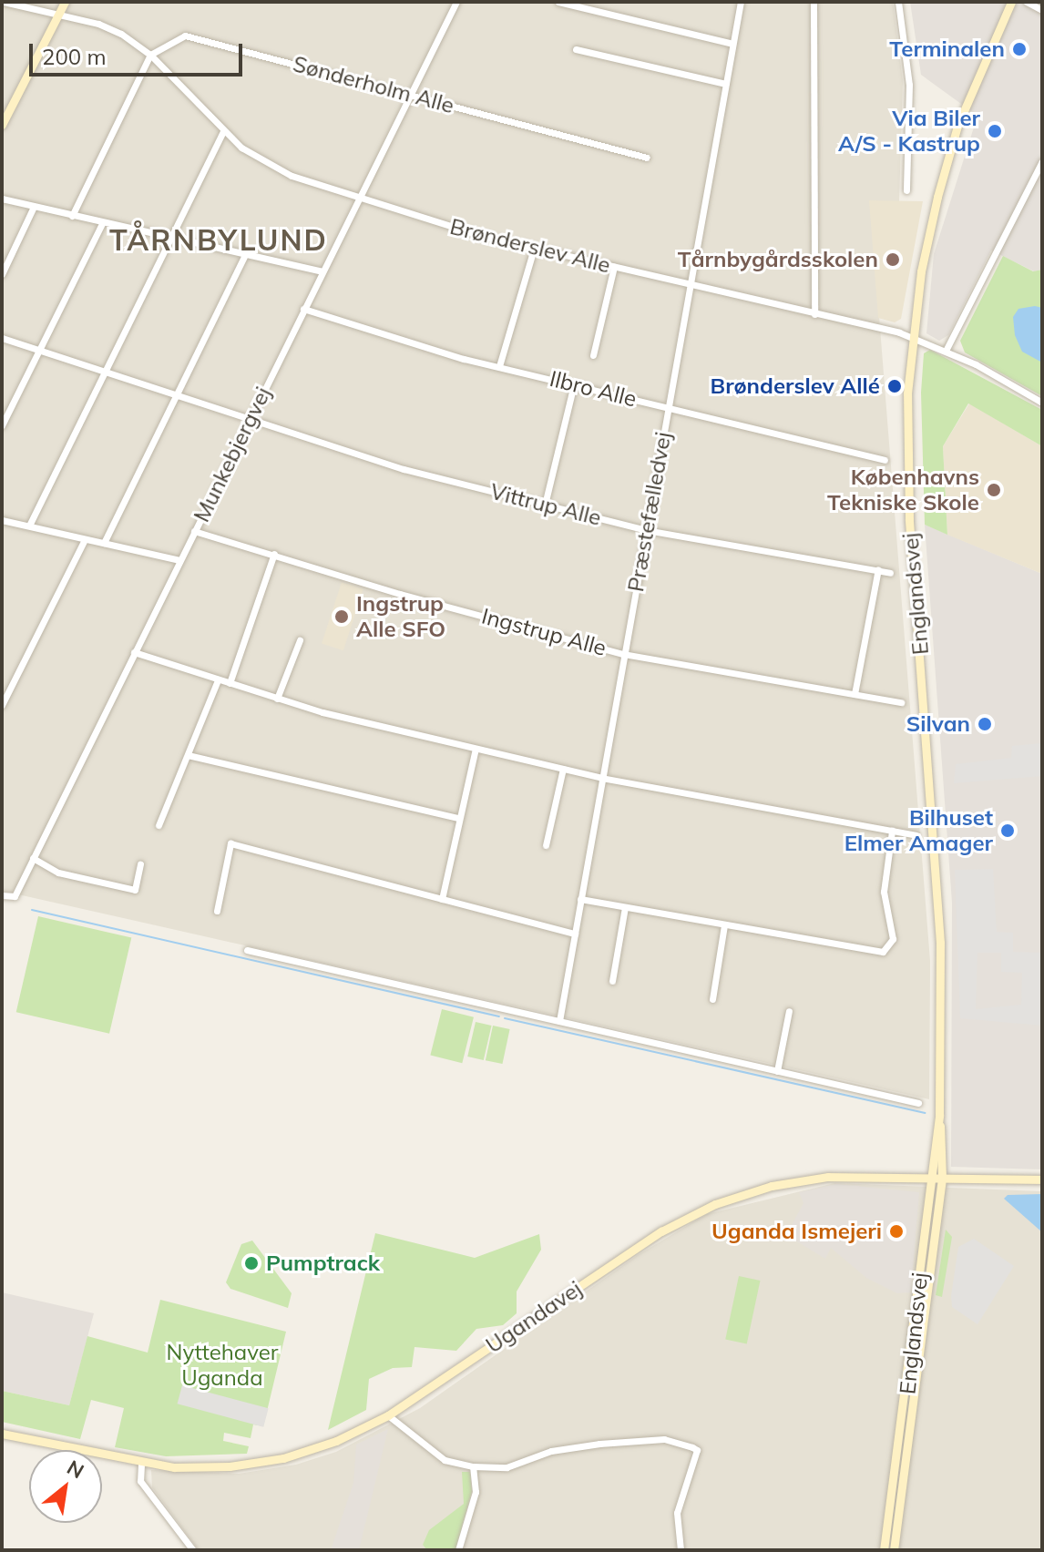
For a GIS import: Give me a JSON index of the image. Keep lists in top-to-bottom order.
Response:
{
  "streets": {
    "main road": ["Englandsvej", "Ugandavej"],
    "street": [
      "Sønderholm Alle",
      "Brønderslev Alle",
      "Ilbro Alle",
      "Munkebjergvej",
      "Vittrup Alle",
      "Præstefælledvej",
      "Ingstrup Alle"
    ]
  },
  "crossings": [
    ["Sønderholm Alle", "Brønderslev Alle"],
    ["Sønderholm Alle", "Munkebjergvej"],
    ["Brønderslev Alle", "Munkebjergvej"],
    ["Brønderslev Alle", "Præstefælledvej"],
    ["Brønderslev Alle", "Englandsvej"],
    ["Ilbro Alle", "Munkebjergvej"],
    ["Ilbro Alle", "Præstefælledvej"],
    ["Munkebjergvej", "Vittrup Alle"],
    ["Munkebjergvej", "Ingstrup Alle"],
    ["Vittrup Alle", "Præstefælledvej"],
    ["Præstefælledvej", "Ingstrup Alle"],
    ["Englandsvej", "Ugandavej"]
  ],
  "districts": ["TÅRNBYLUND"],
  "parks": ["Nyttehaver Uganda"],
  "places": [
    "Terminalen",
    "Via Biler A/S - Kastrup",
    "Tårnbygårdsskolen",
    "Brønderslev Allé",
    "Københavns Tekniske Skole",
    "Ingstrup Alle SFO",
    "Silvan",
    "Bilhuset Elmer Amager",
    "Uganda Ismejeri",
    "Pumptrack"
  ],
  "scale_bar": "200 m",
  "north": "top right"
}
